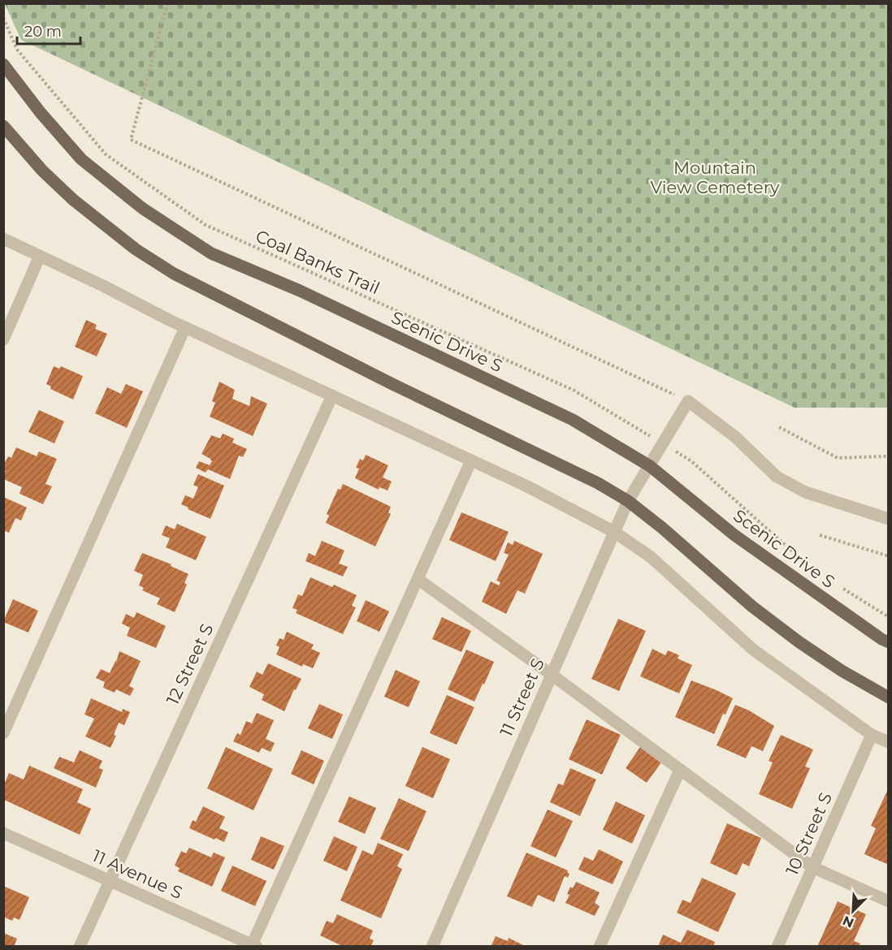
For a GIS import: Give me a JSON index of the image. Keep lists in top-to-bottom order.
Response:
{
  "streets": {
    "main road": ["Scenic Drive S"],
    "street": [
      "12 Street S",
      "11 Street S",
      "10 Street S",
      "11 Avenue S"
    ],
    "path": ["Coal Banks Trail"]
  },
  "crossings": [
    ["Coal Banks Trail", "11 Street S"],
    ["Scenic Drive S", "11 Street S"],
    ["12 Street S", "11 Avenue S"]
  ],
  "parks": ["Mountain View Cemetery"],
  "scale_bar": "20 m",
  "north": "bottom left"
}
